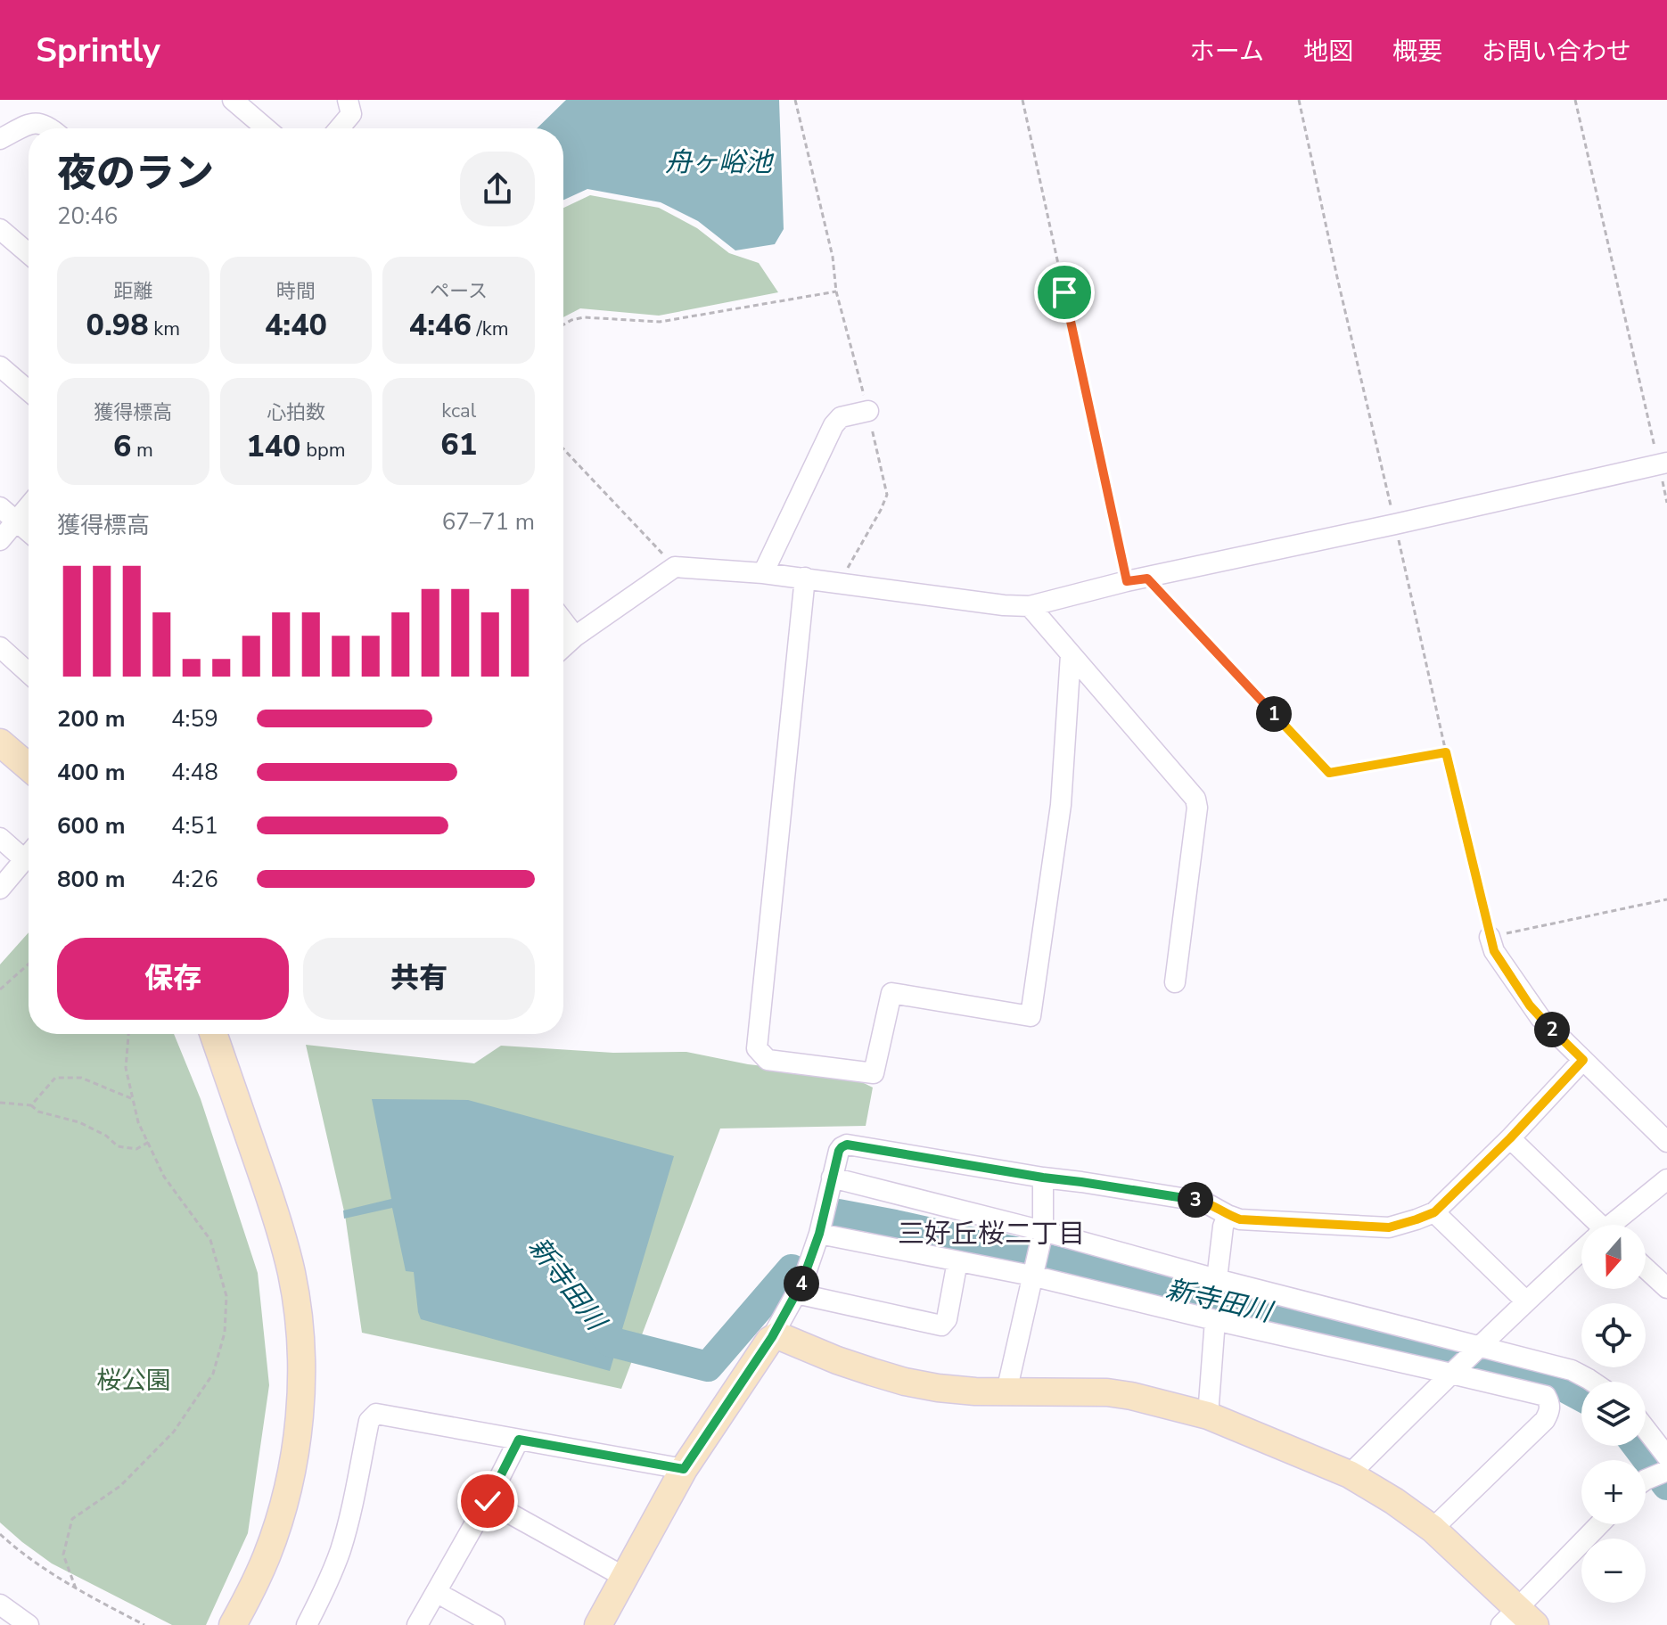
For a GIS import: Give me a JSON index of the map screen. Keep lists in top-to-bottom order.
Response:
{
  "districts": ["三好丘桜二丁目"],
  "water": ["舟ヶ峪池", "新寺田川"],
  "parks": ["桜公園"],
  "north": "bottom",
  "page": {
    "header": "Sprintly",
    "nav": [
      "ホーム",
      "地図",
      "概要",
      "お問い合わせ"
    ],
    "heading": ["夜のラン", "20:46"],
    "stats": [
      ["距離", "0.98 km"],
      ["時間", "4:40"],
      ["ペース", "4:46 /km"],
      ["獲得標高", "6 m"],
      ["心拍数", "140 bpm"],
      ["kcal", "61"]
    ],
    "chart": ["獲得標高", "67–71 m"],
    "list": [
      {
        "name": "200 m",
        "note": "4:59"
      },
      {
        "name": "400 m",
        "note": "4:48"
      },
      {
        "name": "600 m",
        "note": "4:51"
      },
      {
        "name": "800 m",
        "note": "4:26"
      }
    ],
    "pins": [
      "1",
      "2",
      "3",
      "4"
    ],
    "buttons": ["保存", "共有"],
    "map_buttons": ["+", "−"]
  }
}
